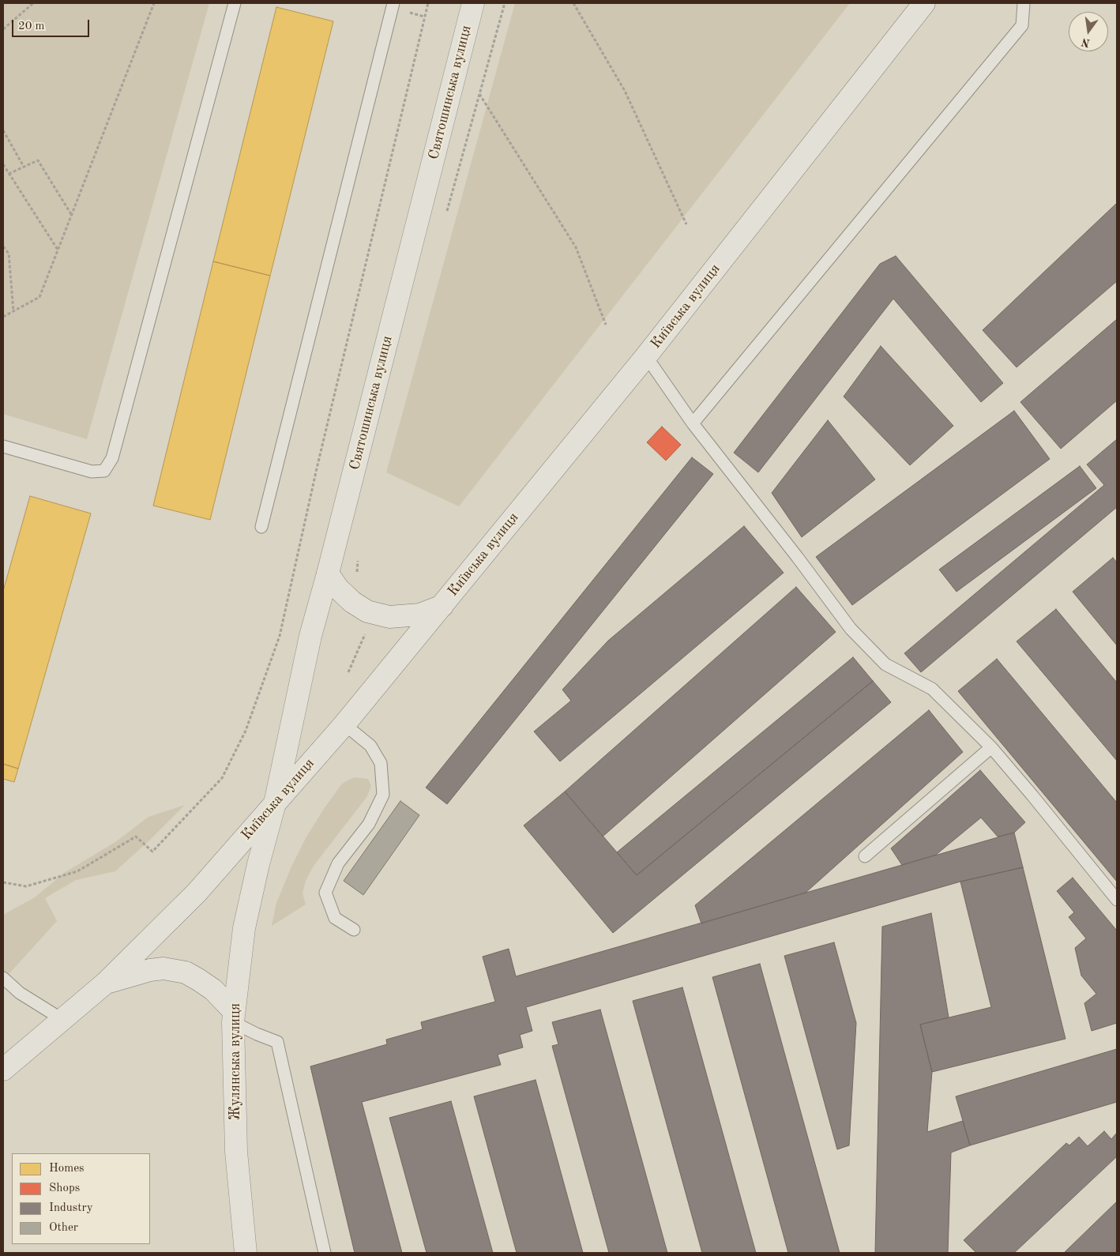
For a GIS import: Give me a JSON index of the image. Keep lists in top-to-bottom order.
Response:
{
  "streets": {
    "main road": ["Святошинська вулиця", "Київська вулиця", "Жулянська вулиця"]
  },
  "crossings": [
    ["Святошинська вулиця", "Київська вулиця"],
    ["Святошинська вулиця", "Жулянська вулиця"],
    ["Київська вулиця", "Жулянська вулиця"]
  ],
  "legend": [
    "Homes",
    "Shops",
    "Industry",
    "Other"
  ],
  "scale_bar": "20 m",
  "north": "bottom"
}
